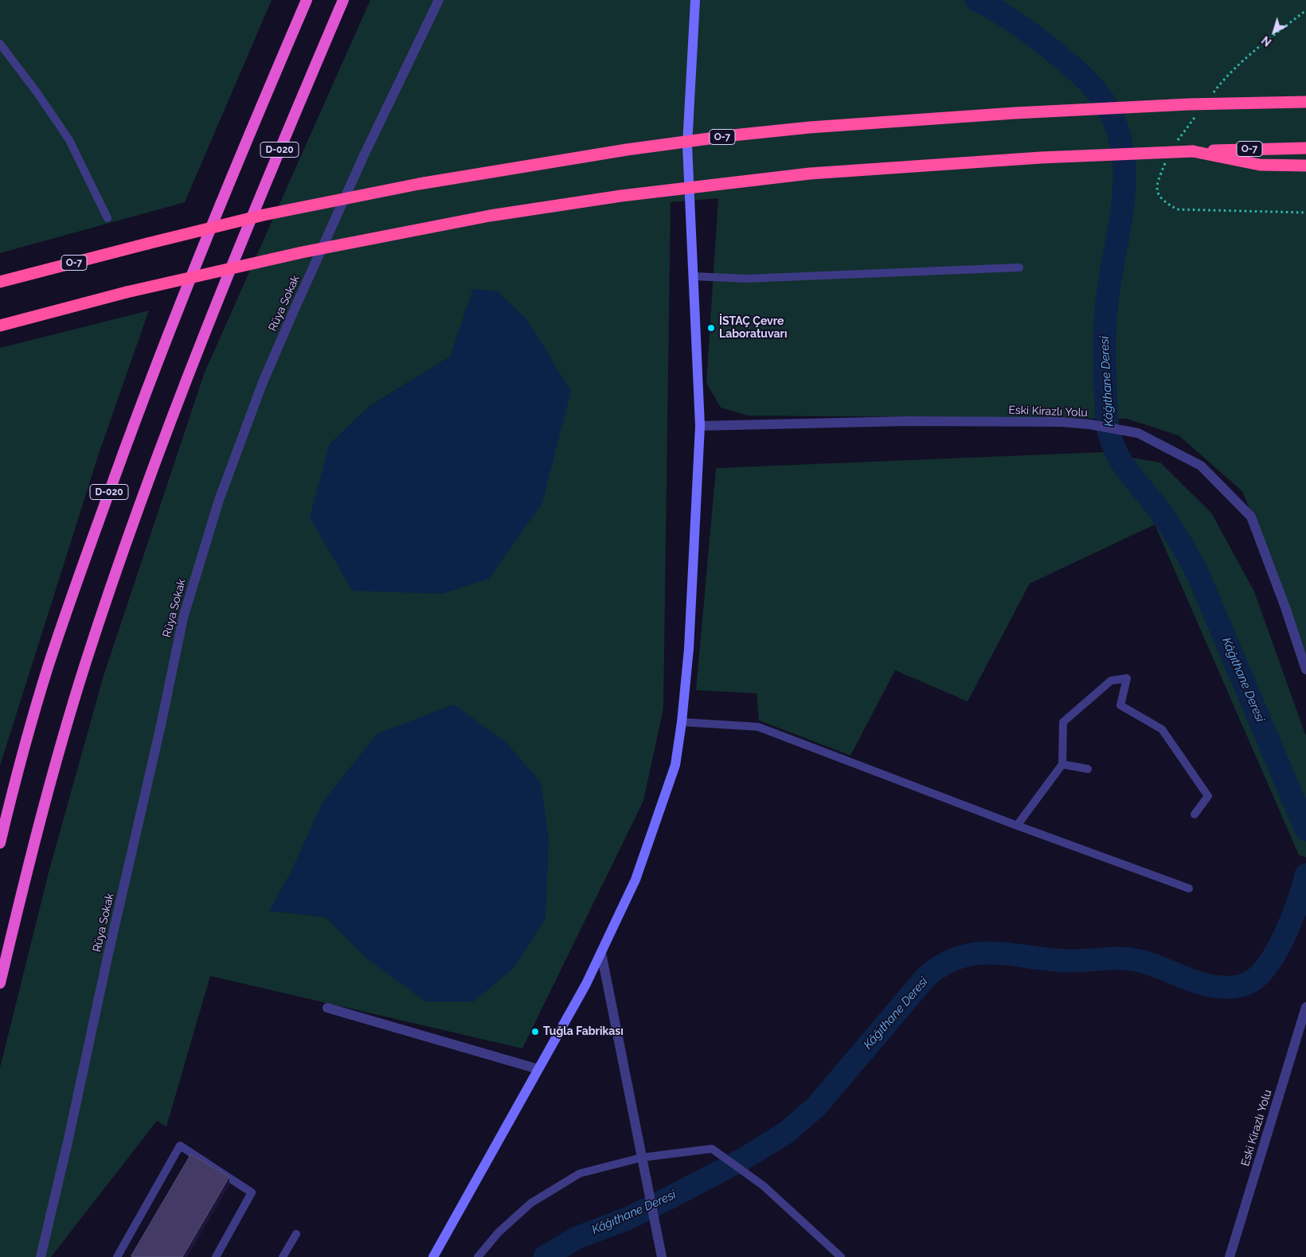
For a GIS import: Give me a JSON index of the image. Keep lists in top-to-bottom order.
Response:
{
  "streets": {
    "highway": ["O-7", "D-020"],
    "street": ["Rüya Sokak", "Eski Kirazlı Yolu"]
  },
  "water": ["Kâğıthane Deresi"],
  "places": ["İSTAÇ Çevre Laboratuvarı", "Tuğla Fabrikası"],
  "north": "bottom left"
}
